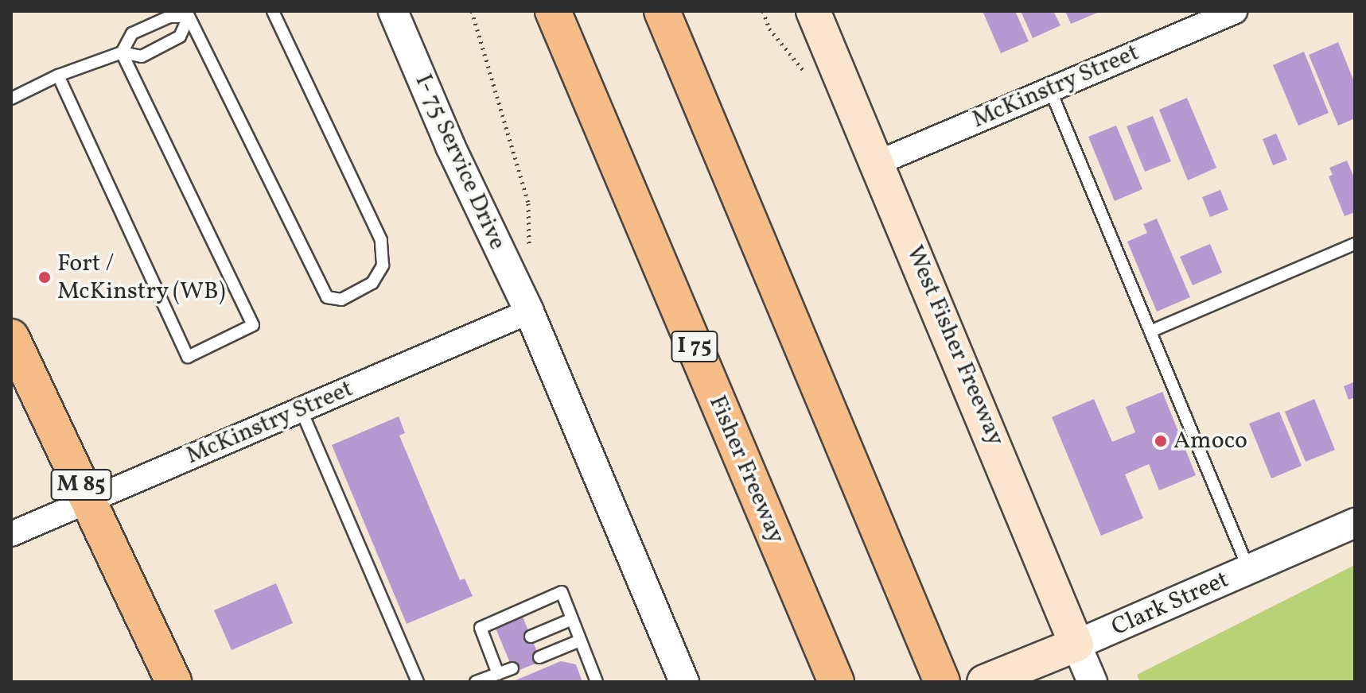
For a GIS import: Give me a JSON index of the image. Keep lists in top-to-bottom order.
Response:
{
  "streets": {
    "main road": [
      "West Fisher Freeway",
      "I 75",
      "Fisher Freeway",
      "M 85",
      "Clark Street"
    ],
    "street": ["McKinstry Street", "I- 75 Service Drive"]
  },
  "crossings": [
    ["McKinstry Street", "I- 75 Service Drive"],
    ["McKinstry Street", "West Fisher Freeway"],
    ["McKinstry Street", "M 85"],
    ["West Fisher Freeway", "Clark Street"]
  ],
  "places": ["Fort / McKinstry (WB)", "Amoco"]
}
